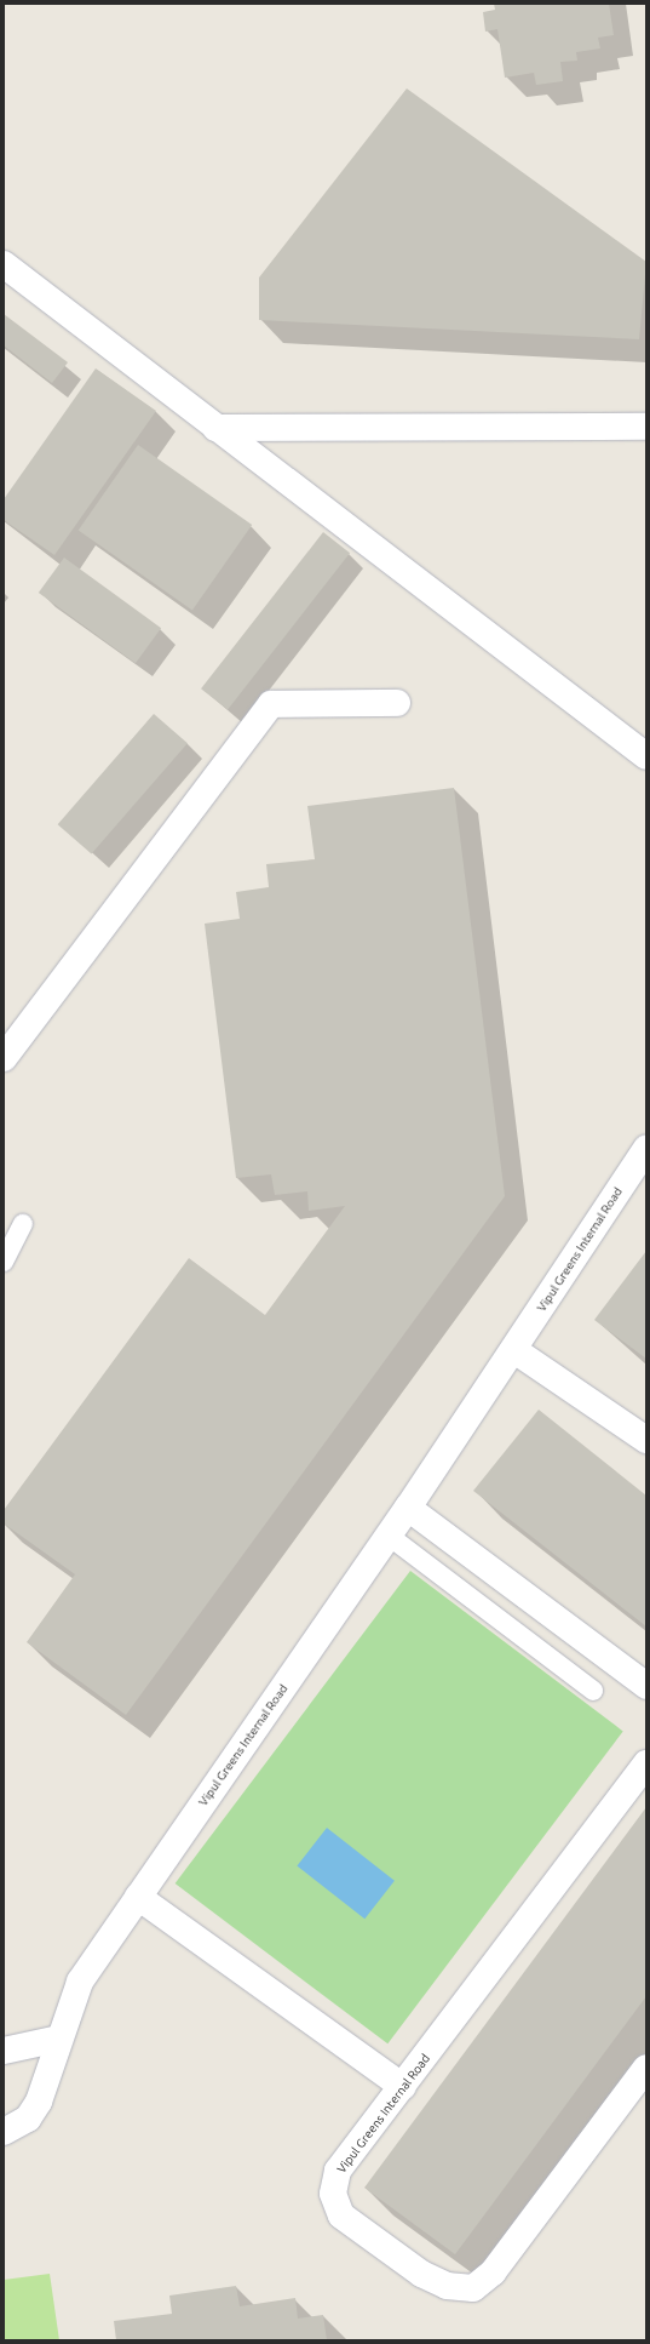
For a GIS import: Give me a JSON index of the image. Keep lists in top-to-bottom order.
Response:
{
  "streets": {
    "street": ["Vipul Greens Internal Road"]
  }
}
